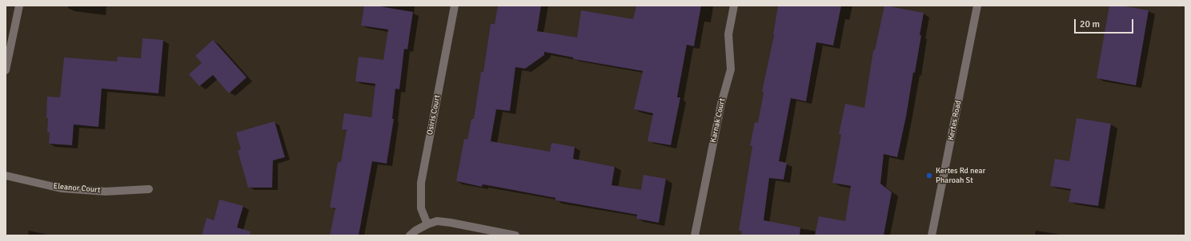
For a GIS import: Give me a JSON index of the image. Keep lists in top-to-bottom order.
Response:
{
  "streets": {
    "street": [
      "Osiris Court",
      "Karnak Court",
      "Kertes Road",
      "Eleanor Court"
    ]
  },
  "places": ["Kertes Rd near Pharoah St"],
  "scale_bar": "20 m"
}
